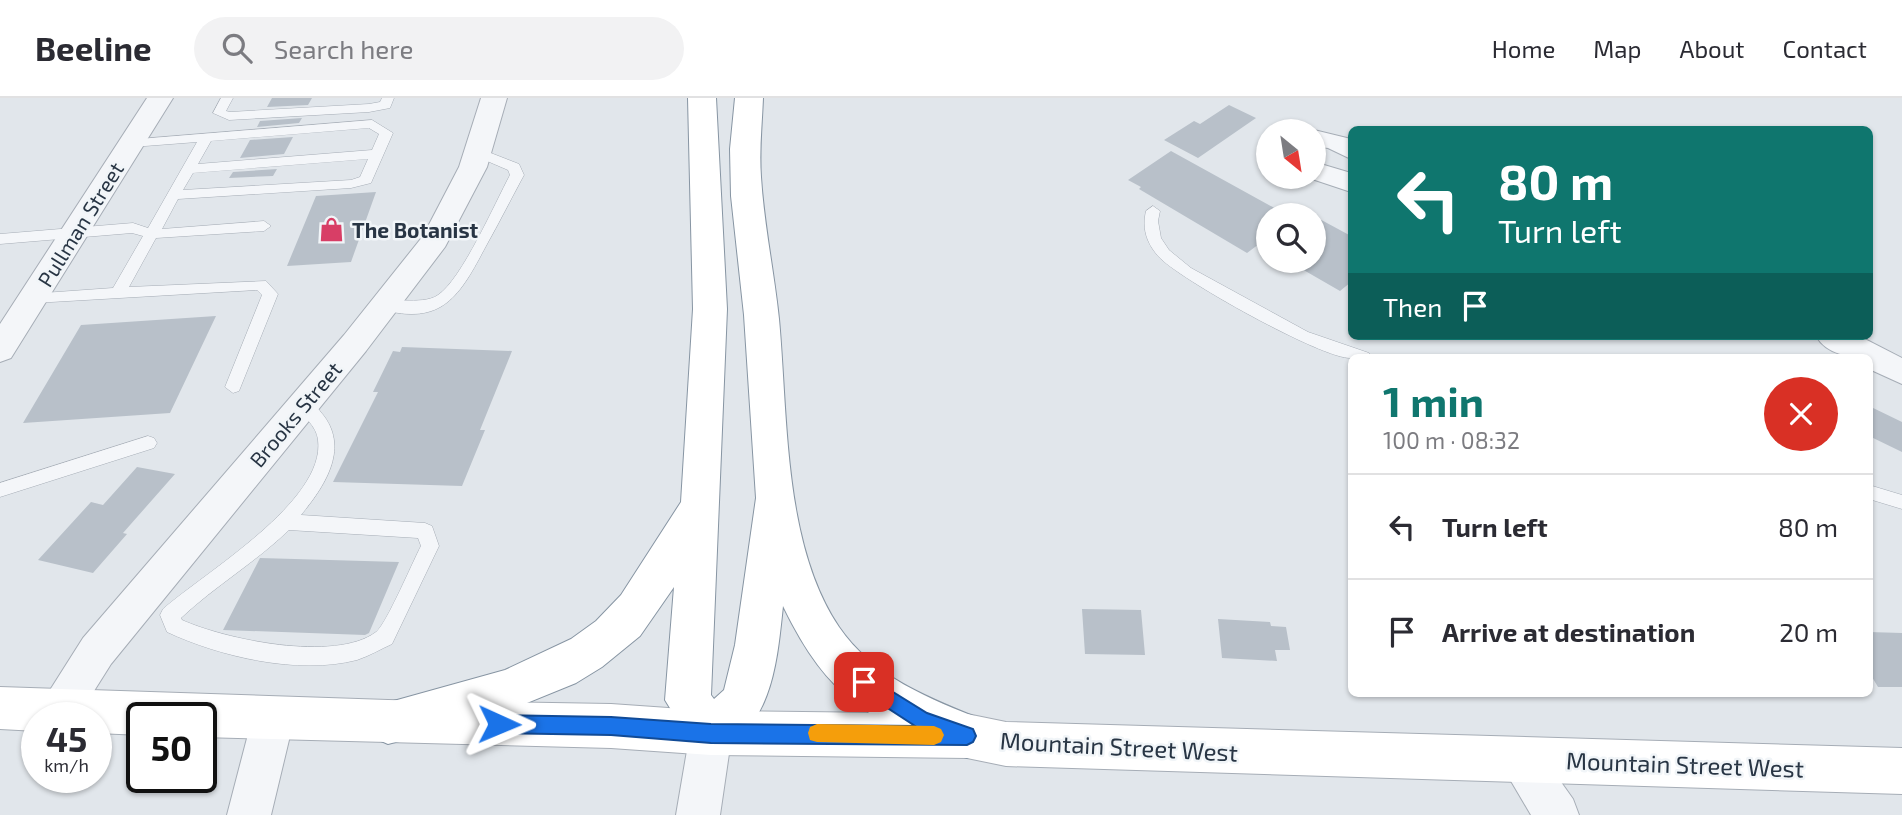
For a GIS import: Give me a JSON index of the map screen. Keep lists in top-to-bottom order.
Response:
{
  "streets": {
    "main road": ["Mountain Street West"],
    "street": ["Pullman Street", "Brooks Street"]
  },
  "places": {
    "shop": ["The Botanist"]
  },
  "north": "bottom right",
  "page": {
    "header": "Beeline",
    "search": "Search here",
    "nav": [
      "Home",
      "Map",
      "About",
      "Contact"
    ],
    "turn": ["80 m", "Turn left"],
    "then": "Then",
    "heading": ["1 min", "100 m · 08:32"],
    "list": [
      {
        "name": "Turn left",
        "value": "80 m"
      },
      {
        "name": "Arrive at destination",
        "value": "20 m"
      }
    ],
    "speed": "45 km/h",
    "limit": "50"
  }
}
